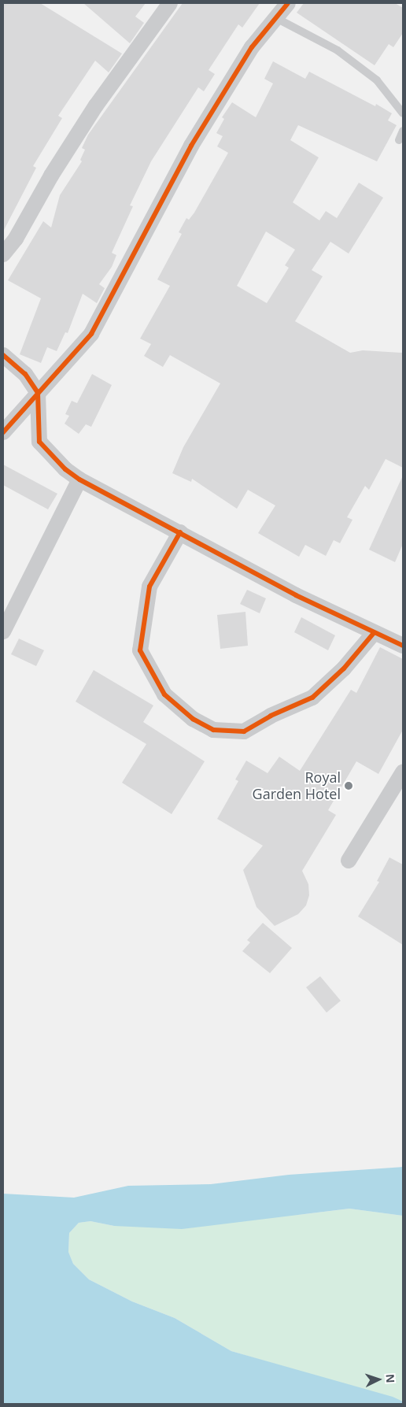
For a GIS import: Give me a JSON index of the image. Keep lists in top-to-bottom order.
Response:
{
  "places": ["Royal Garden Hotel"],
  "north": "right"
}
